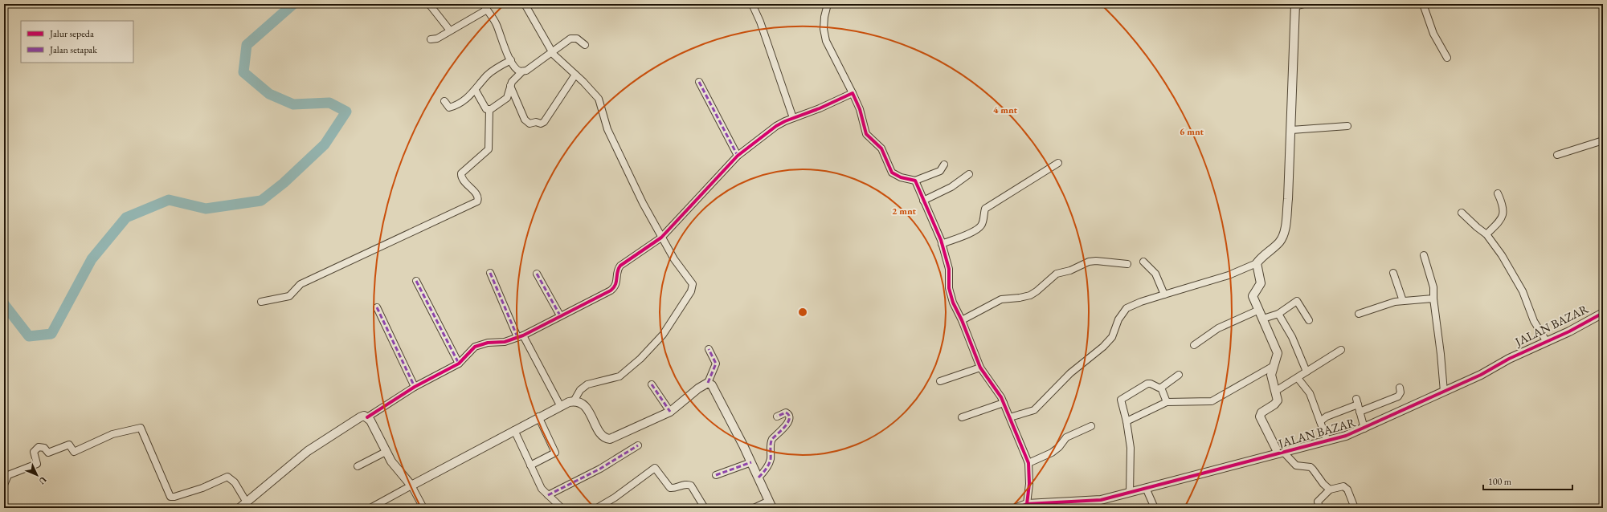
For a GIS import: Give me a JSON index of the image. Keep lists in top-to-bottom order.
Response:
{
  "streets": {
    "street": ["JALAN BAZAR"]
  },
  "legend": ["Jalur sepeda", "Jalan setapak"],
  "scale_bar": "100 m",
  "north": "bottom right",
  "rings": ["4 mnt", "6 mnt", "2 mnt"]
}
